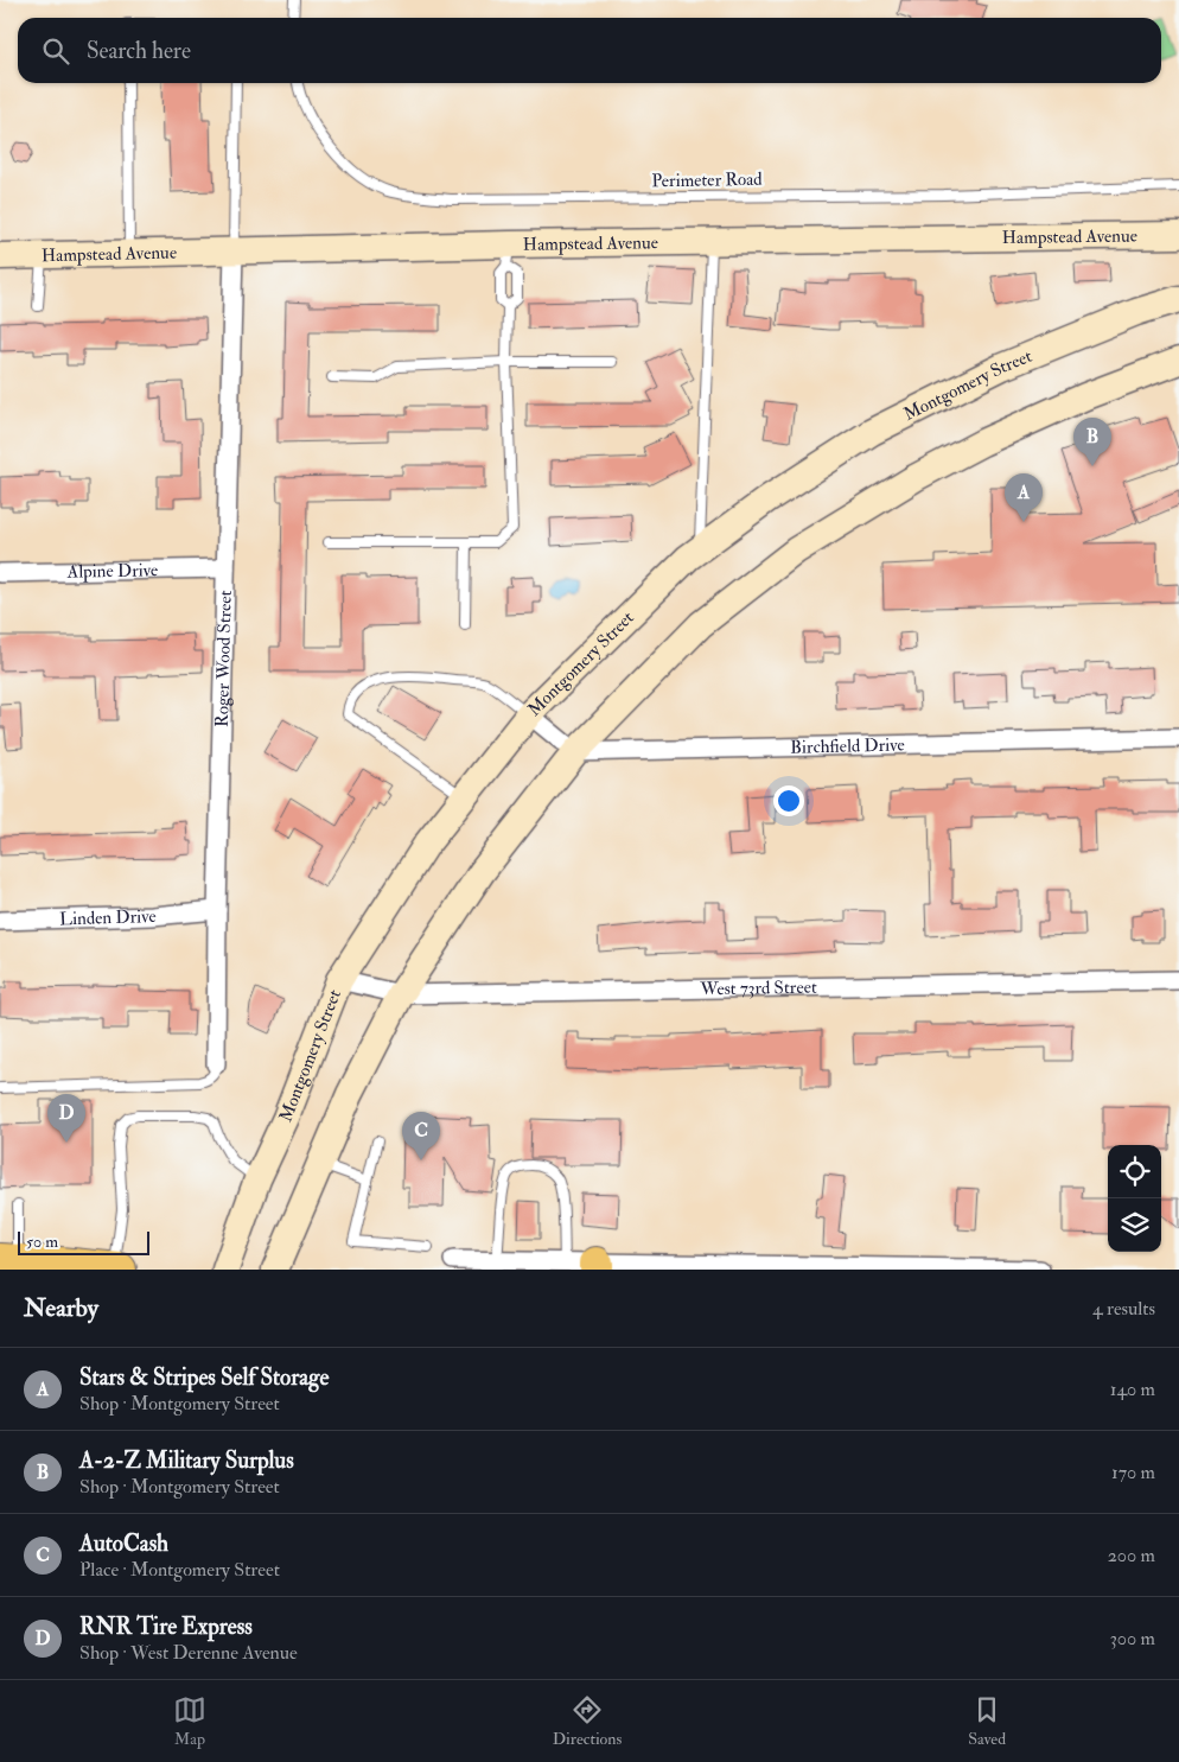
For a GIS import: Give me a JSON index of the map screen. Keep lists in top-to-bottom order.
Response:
{
  "streets": {
    "street": [
      "Hampstead Avenue",
      "Montgomery Street",
      "Alpine Drive",
      "Roger Wood Street",
      "Birchfield Drive",
      "Linden Drive",
      "West 73rd Street"
    ],
    "lane": ["Perimeter Road"]
  },
  "crossings": [
    ["Hampstead Avenue", "Roger Wood Street"],
    ["Montgomery Street", "West 73rd Street"],
    ["Alpine Drive", "Roger Wood Street"],
    ["Roger Wood Street", "Linden Drive"]
  ],
  "scale_bar": "50 m",
  "page": {
    "search": "Search here",
    "pins": [
      "B",
      "A",
      "D",
      "C"
    ],
    "scale": "50 m",
    "heading": ["Nearby", "4 results"],
    "list": [
      {
        "mark": "A",
        "name": "Stars & Stripes Self Storage",
        "note": "Shop · Montgomery Street",
        "value": "140 m"
      },
      {
        "mark": "B",
        "name": "A-2-Z Military Surplus",
        "note": "Shop · Montgomery Street",
        "value": "170 m"
      },
      {
        "mark": "C",
        "name": "AutoCash",
        "note": "Place · Montgomery Street",
        "value": "200 m"
      },
      {
        "mark": "D",
        "name": "RNR Tire Express",
        "note": "Shop · West Derenne Avenue",
        "value": "300 m"
      }
    ],
    "nav": ["Map", "Directions", "Saved"]
  }
}
